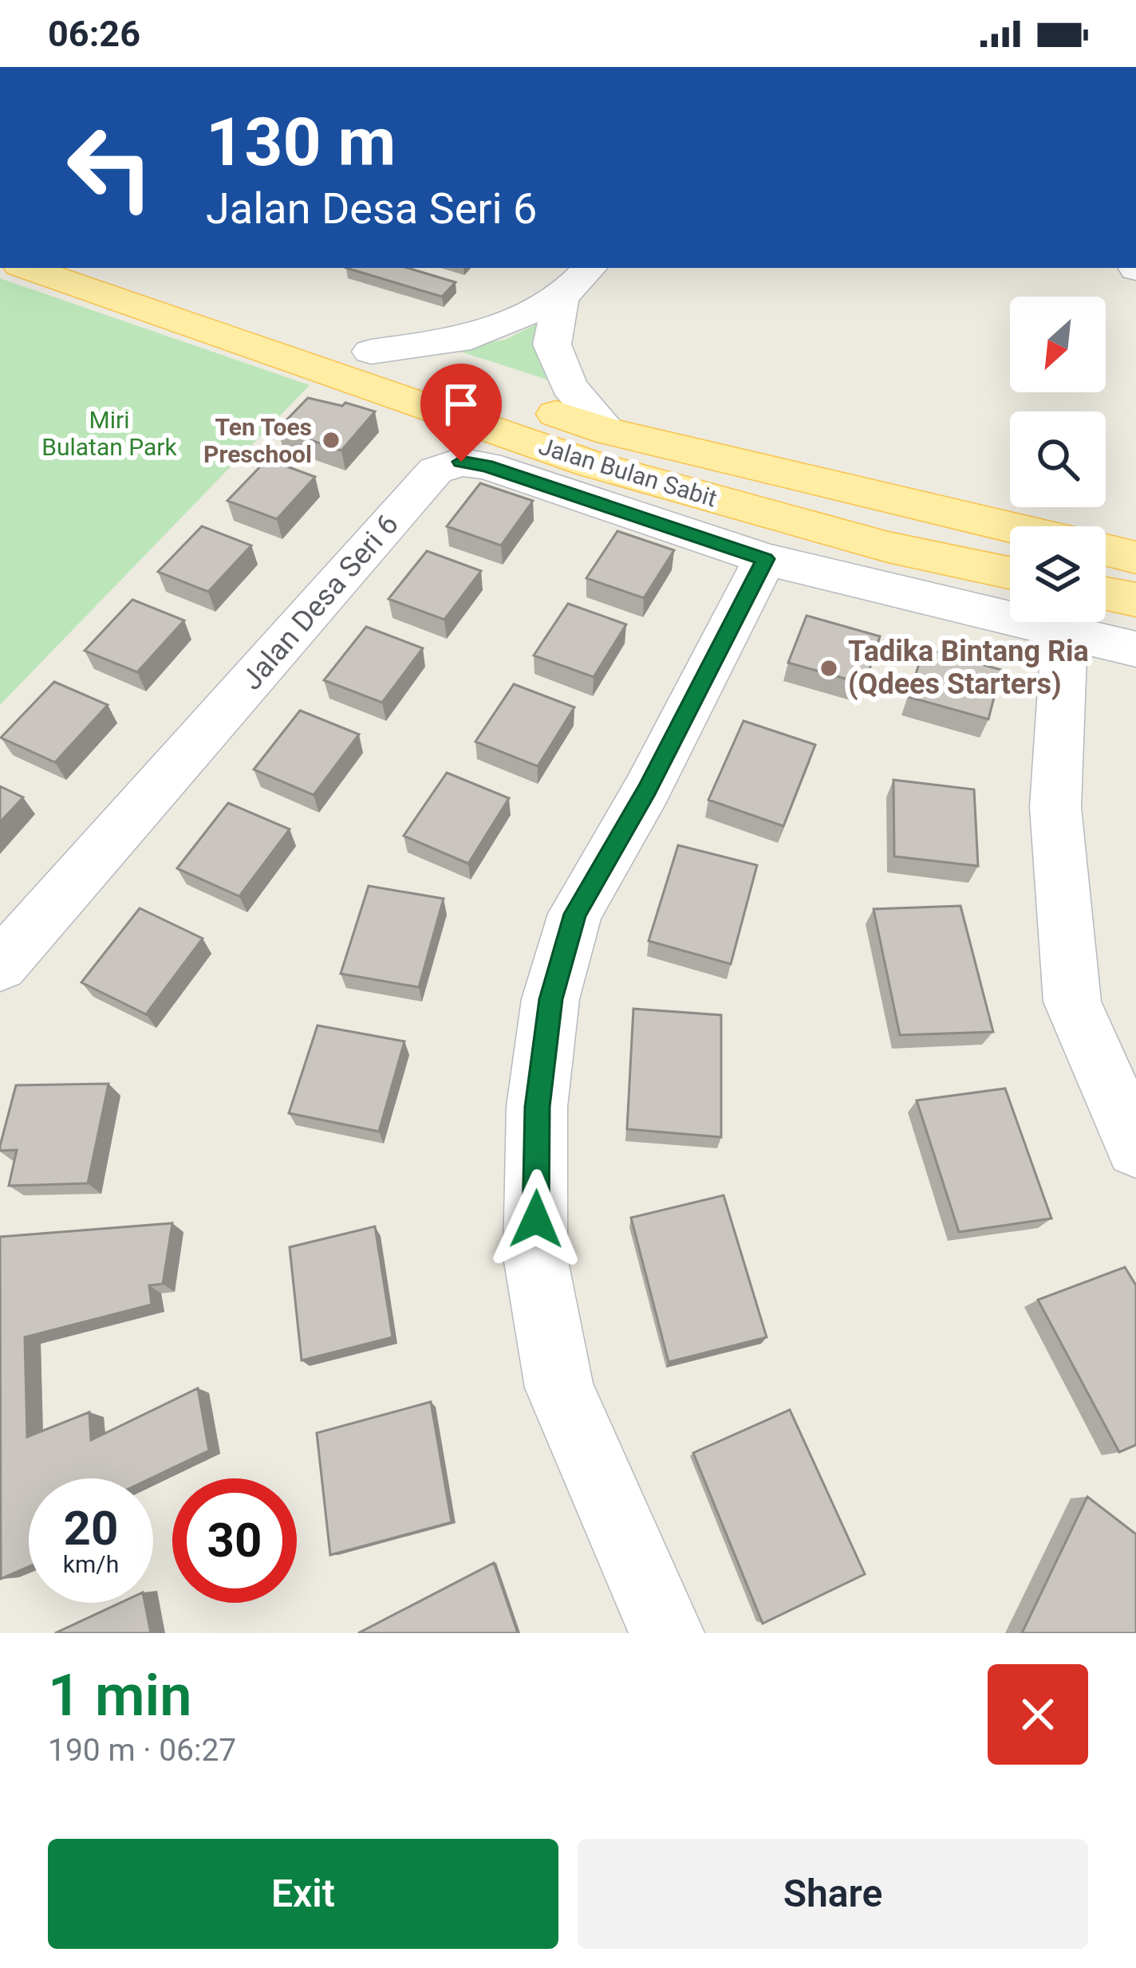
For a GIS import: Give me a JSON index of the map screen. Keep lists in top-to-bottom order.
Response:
{
  "streets": {
    "main road": ["Jalan Bulan Sabit"],
    "street": ["Jalan Desa Seri 6"]
  },
  "parks": ["Miri Bulatan Park"],
  "places": ["Ten Toes Preschool", "Tadika Bintang Ria (Qdees Starters)"],
  "north": "bottom left",
  "page": {
    "status": "06:26",
    "turn": ["130 m", "Jalan Desa Seri 6"],
    "speed": "20 km/h",
    "limit": "30",
    "heading": ["1 min", "190 m · 06:27"],
    "buttons": ["Exit", "Share"]
  }
}
